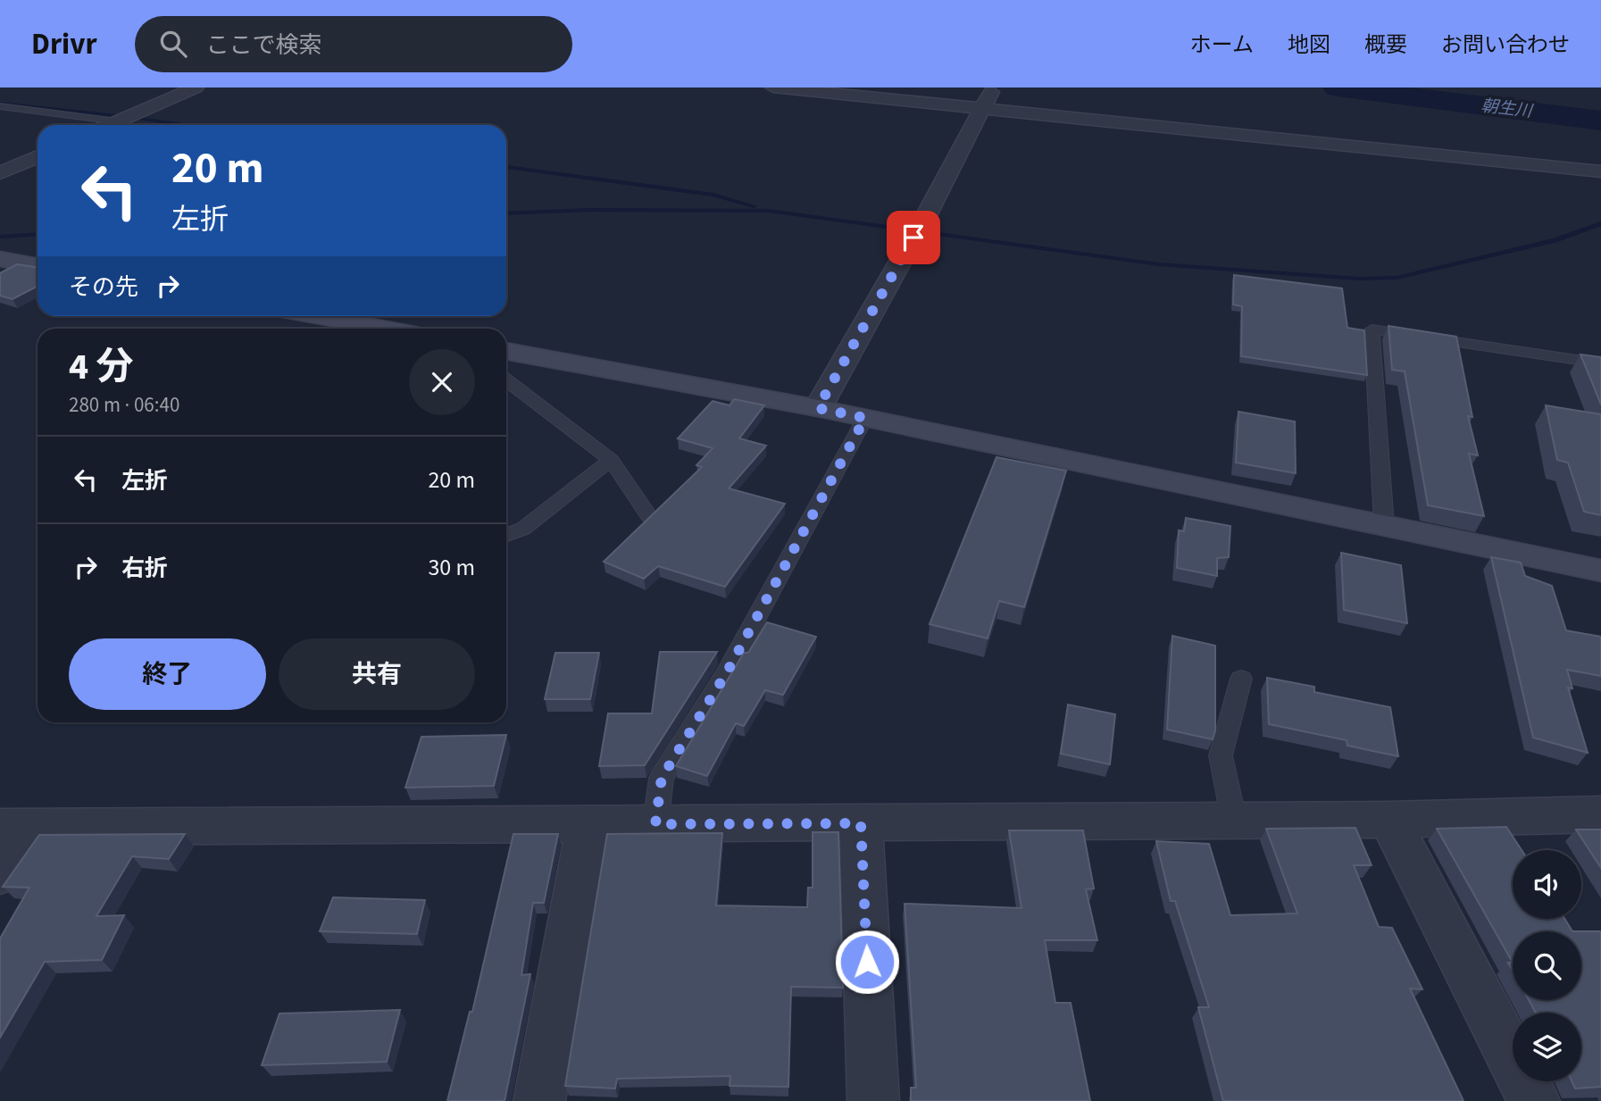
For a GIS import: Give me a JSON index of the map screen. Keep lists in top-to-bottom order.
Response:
{
  "water": ["朝生川"],
  "page": {
    "header": "Drivr",
    "search": "ここで検索",
    "nav": [
      "ホーム",
      "地図",
      "概要",
      "お問い合わせ"
    ],
    "turn": ["20 m", "左折"],
    "then": "その先",
    "heading": ["4 分", "280 m · 06:40"],
    "list": [
      {
        "name": "左折",
        "value": "20 m"
      },
      {
        "name": "右折",
        "value": "30 m"
      }
    ],
    "buttons": ["終了", "共有"]
  }
}
